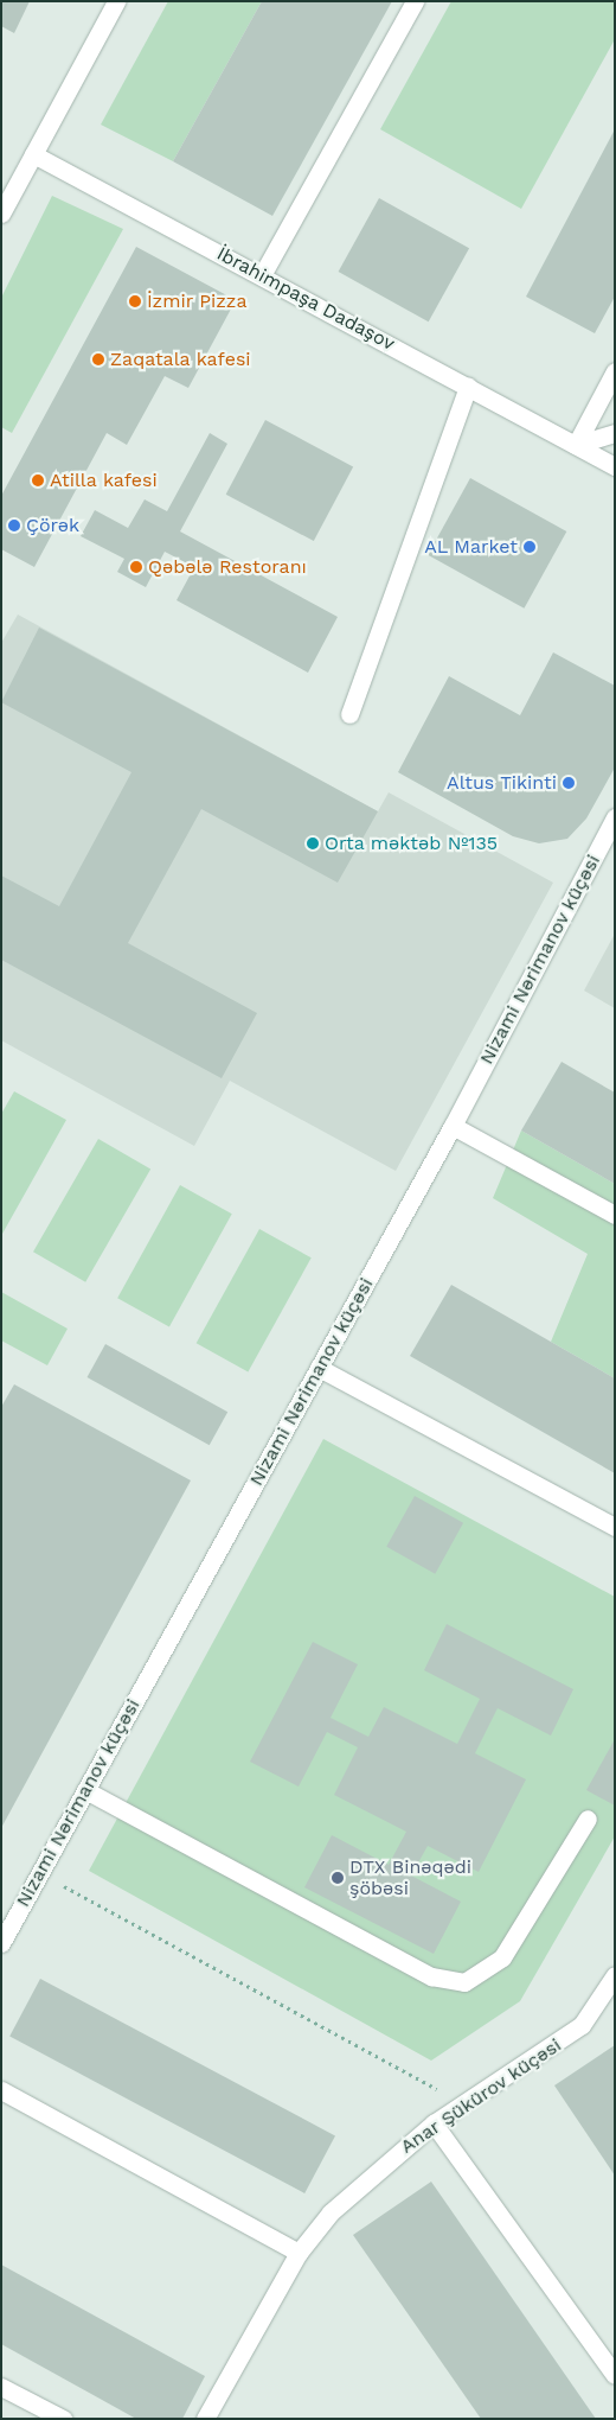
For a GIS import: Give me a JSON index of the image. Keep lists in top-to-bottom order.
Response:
{
  "streets": {
    "street": ["İbrahimpaşa Dadaşov", "Nizami Nərimanov küçəsi", "Anar Şükürov küçəsi"]
  },
  "places": [
    "İzmir Pizza",
    "Zaqatala kafesi",
    "Atilla kafesi",
    "Çörək",
    "AL Market",
    "Qəbələ Restoranı",
    "Altus Tikinti",
    "Orta məktəb №135",
    "DTX Binəqədi şöbəsi"
  ]
}
